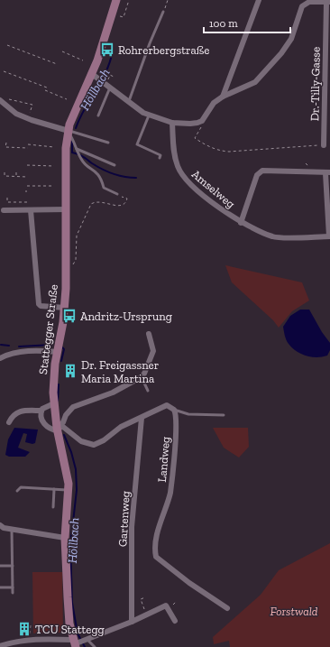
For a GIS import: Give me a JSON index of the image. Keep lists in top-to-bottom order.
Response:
{
  "streets": {
    "main road": ["Stattegger Straße"],
    "street": [
      "Dr.-Tilly-Gasse",
      "Amselweg",
      "Landweg",
      "Gartenweg"
    ]
  },
  "water": ["Höllbach"],
  "parks": ["Forstwald"],
  "places": {
    "bus stop": ["Rohrerbergstraße", "Andritz-Ursprung"],
    "building": ["Dr. Freigassner Maria Martina", "TCU Stattegg"]
  },
  "scale_bar": "100 m"
}
